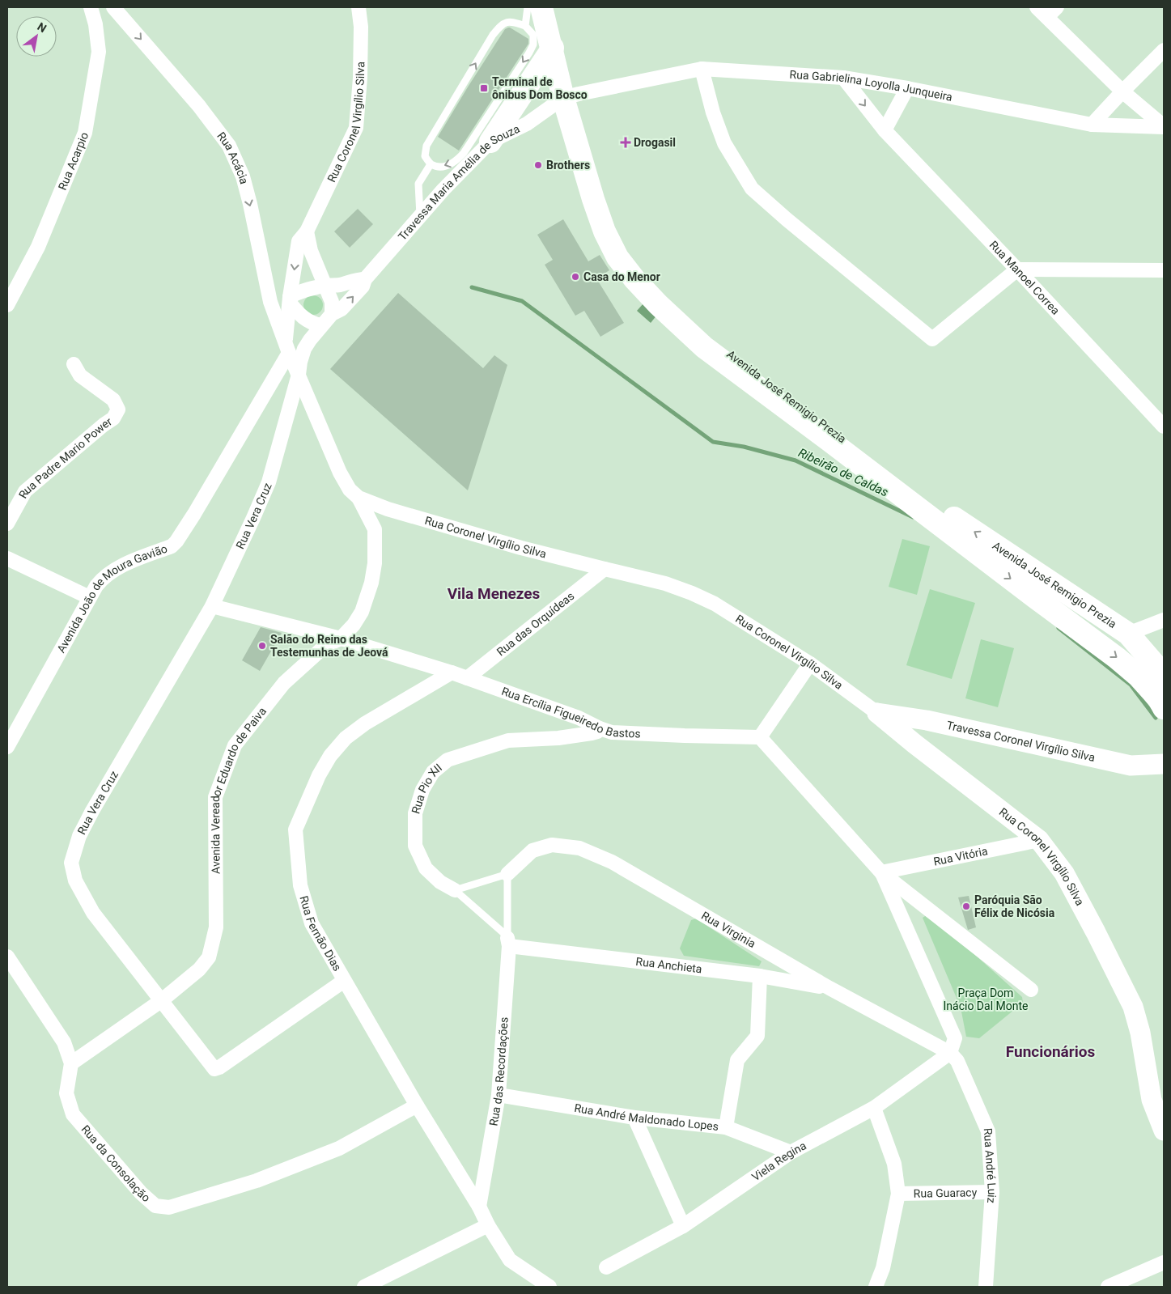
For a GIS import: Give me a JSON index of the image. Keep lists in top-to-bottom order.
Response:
{
  "streets": {
    "main road": ["Avenida José Remigio Prezia"],
    "street": [
      "Rua Gabrielina Loyolla Junqueira",
      "Rua Coronel Virgílio Silva",
      "Rua Acácia",
      "Rua Acarpio",
      "Travessa Maria Amélia de Souza",
      "Rua Manoel Correa",
      "Rua Padre Mario Power",
      "Rua Vera Cruz",
      "Avenida João de Moura Gavião",
      "Rua das Orquídeas",
      "Rua Ercília Figueiredo Bastos",
      "Travessa Coronel Virgílio Silva",
      "Rua Pio XII",
      "Avenida Vereador Eduardo de Paiva",
      "Rua Vitória",
      "Rua Virginia",
      "Rua Fernão Dias",
      "Rua Anchieta",
      "Rua das Recordações",
      "Rua André Maldonado Lopes",
      "Viela Regina",
      "Rua da Consolação",
      "Rua André Luiz",
      "Rua Guaracy"
    ]
  },
  "crossings": [
    ["Rua Gabrielina Loyolla Junqueira", "Travessa Maria Amélia de Souza"],
    ["Rua Gabrielina Loyolla Junqueira", "Rua Manoel Correa"],
    ["Rua Gabrielina Loyolla Junqueira", "Avenida José Remigio Prezia"],
    ["Rua Coronel Virgílio Silva", "Rua Acácia"],
    ["Rua Coronel Virgílio Silva", "Travessa Maria Amélia de Souza"],
    ["Rua Coronel Virgílio Silva", "Rua Vera Cruz"],
    ["Rua Coronel Virgílio Silva", "Avenida João de Moura Gavião"],
    ["Rua Coronel Virgílio Silva", "Rua das Orquídeas"],
    ["Rua Coronel Virgílio Silva", "Travessa Coronel Virgílio Silva"],
    ["Rua Coronel Virgílio Silva", "Avenida Vereador Eduardo de Paiva"],
    ["Rua Coronel Virgílio Silva", "Rua Vitória"],
    ["Rua Acácia", "Avenida João de Moura Gavião"],
    ["Travessa Maria Amélia de Souza", "Avenida José Remigio Prezia"],
    ["Travessa Maria Amélia de Souza", "Rua Vera Cruz"],
    ["Rua Vera Cruz", "Rua Ercília Figueiredo Bastos"],
    ["Rua Vera Cruz", "Avenida Vereador Eduardo de Paiva"],
    ["Rua Vera Cruz", "Rua Fernão Dias"],
    ["Rua das Orquídeas", "Rua Ercília Figueiredo Bastos"],
    ["Rua Ercília Figueiredo Bastos", "Rua Pio XII"],
    ["Rua Ercília Figueiredo Bastos", "Avenida Vereador Eduardo de Paiva"],
    ["Rua Ercília Figueiredo Bastos", "Rua Fernão Dias"],
    ["Avenida Vereador Eduardo de Paiva", "Rua da Consolação"],
    ["Rua Virginia", "Rua Anchieta"],
    ["Rua Virginia", "Viela Regina"],
    ["Rua Virginia", "Rua André Luiz"],
    ["Rua Fernão Dias", "Rua das Recordações"],
    ["Rua Fernão Dias", "Rua da Consolação"],
    ["Rua Anchieta", "Rua das Recordações"],
    ["Rua das Recordações", "Rua André Maldonado Lopes"],
    ["Rua André Maldonado Lopes", "Viela Regina"],
    ["Viela Regina", "Rua André Luiz"],
    ["Rua André Luiz", "Rua Guaracy"]
  ],
  "one_way": ["Rua Acácia"],
  "districts": ["Vila Menezes", "Funcionários"],
  "water": ["Ribeirão de Caldas"],
  "parks": ["Praça Dom Inácio Dal Monte"],
  "places": {
    "transit": ["Terminal de ônibus Dom Bosco"],
    "health": ["Drogasil"],
    "other": [
      "Brothers",
      "Casa do Menor",
      "Salão do Reino das Testemunhas de Jeová",
      "Paróquia São Félix de Nicósia"
    ]
  },
  "north": "top right"
}
